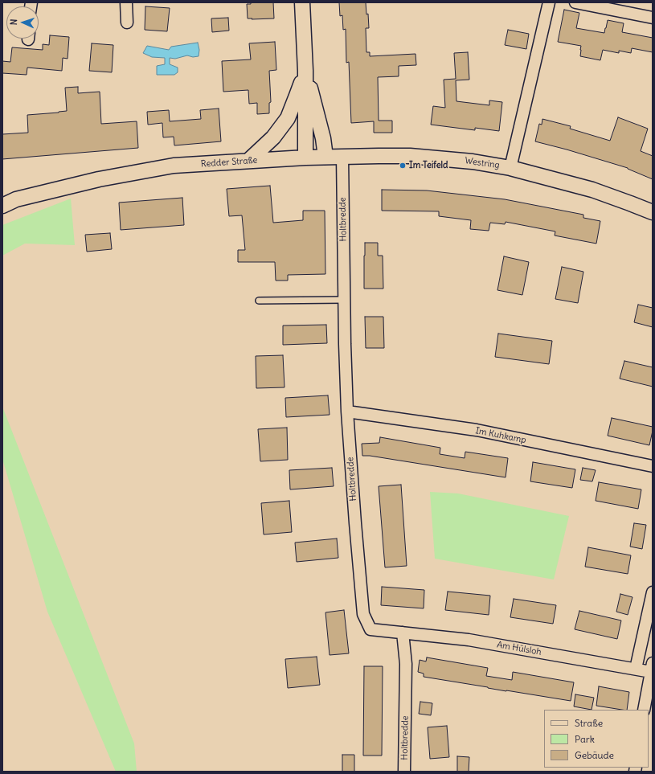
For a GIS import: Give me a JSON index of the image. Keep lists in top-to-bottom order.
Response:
{
  "streets": {
    "street": [
      "Redder Straße",
      "Westring",
      "Holtbredde",
      "Im Kuhkamp",
      "Am Hülsloh"
    ]
  },
  "crossings": [
    ["Redder Straße", "Westring"],
    ["Westring", "Holtbredde"],
    ["Holtbredde", "Im Kuhkamp"],
    ["Holtbredde", "Am Hülsloh"]
  ],
  "places": ["Im Teifeld"],
  "legend": ["Straße", "Park", "Gebäude"],
  "north": "left"
}
